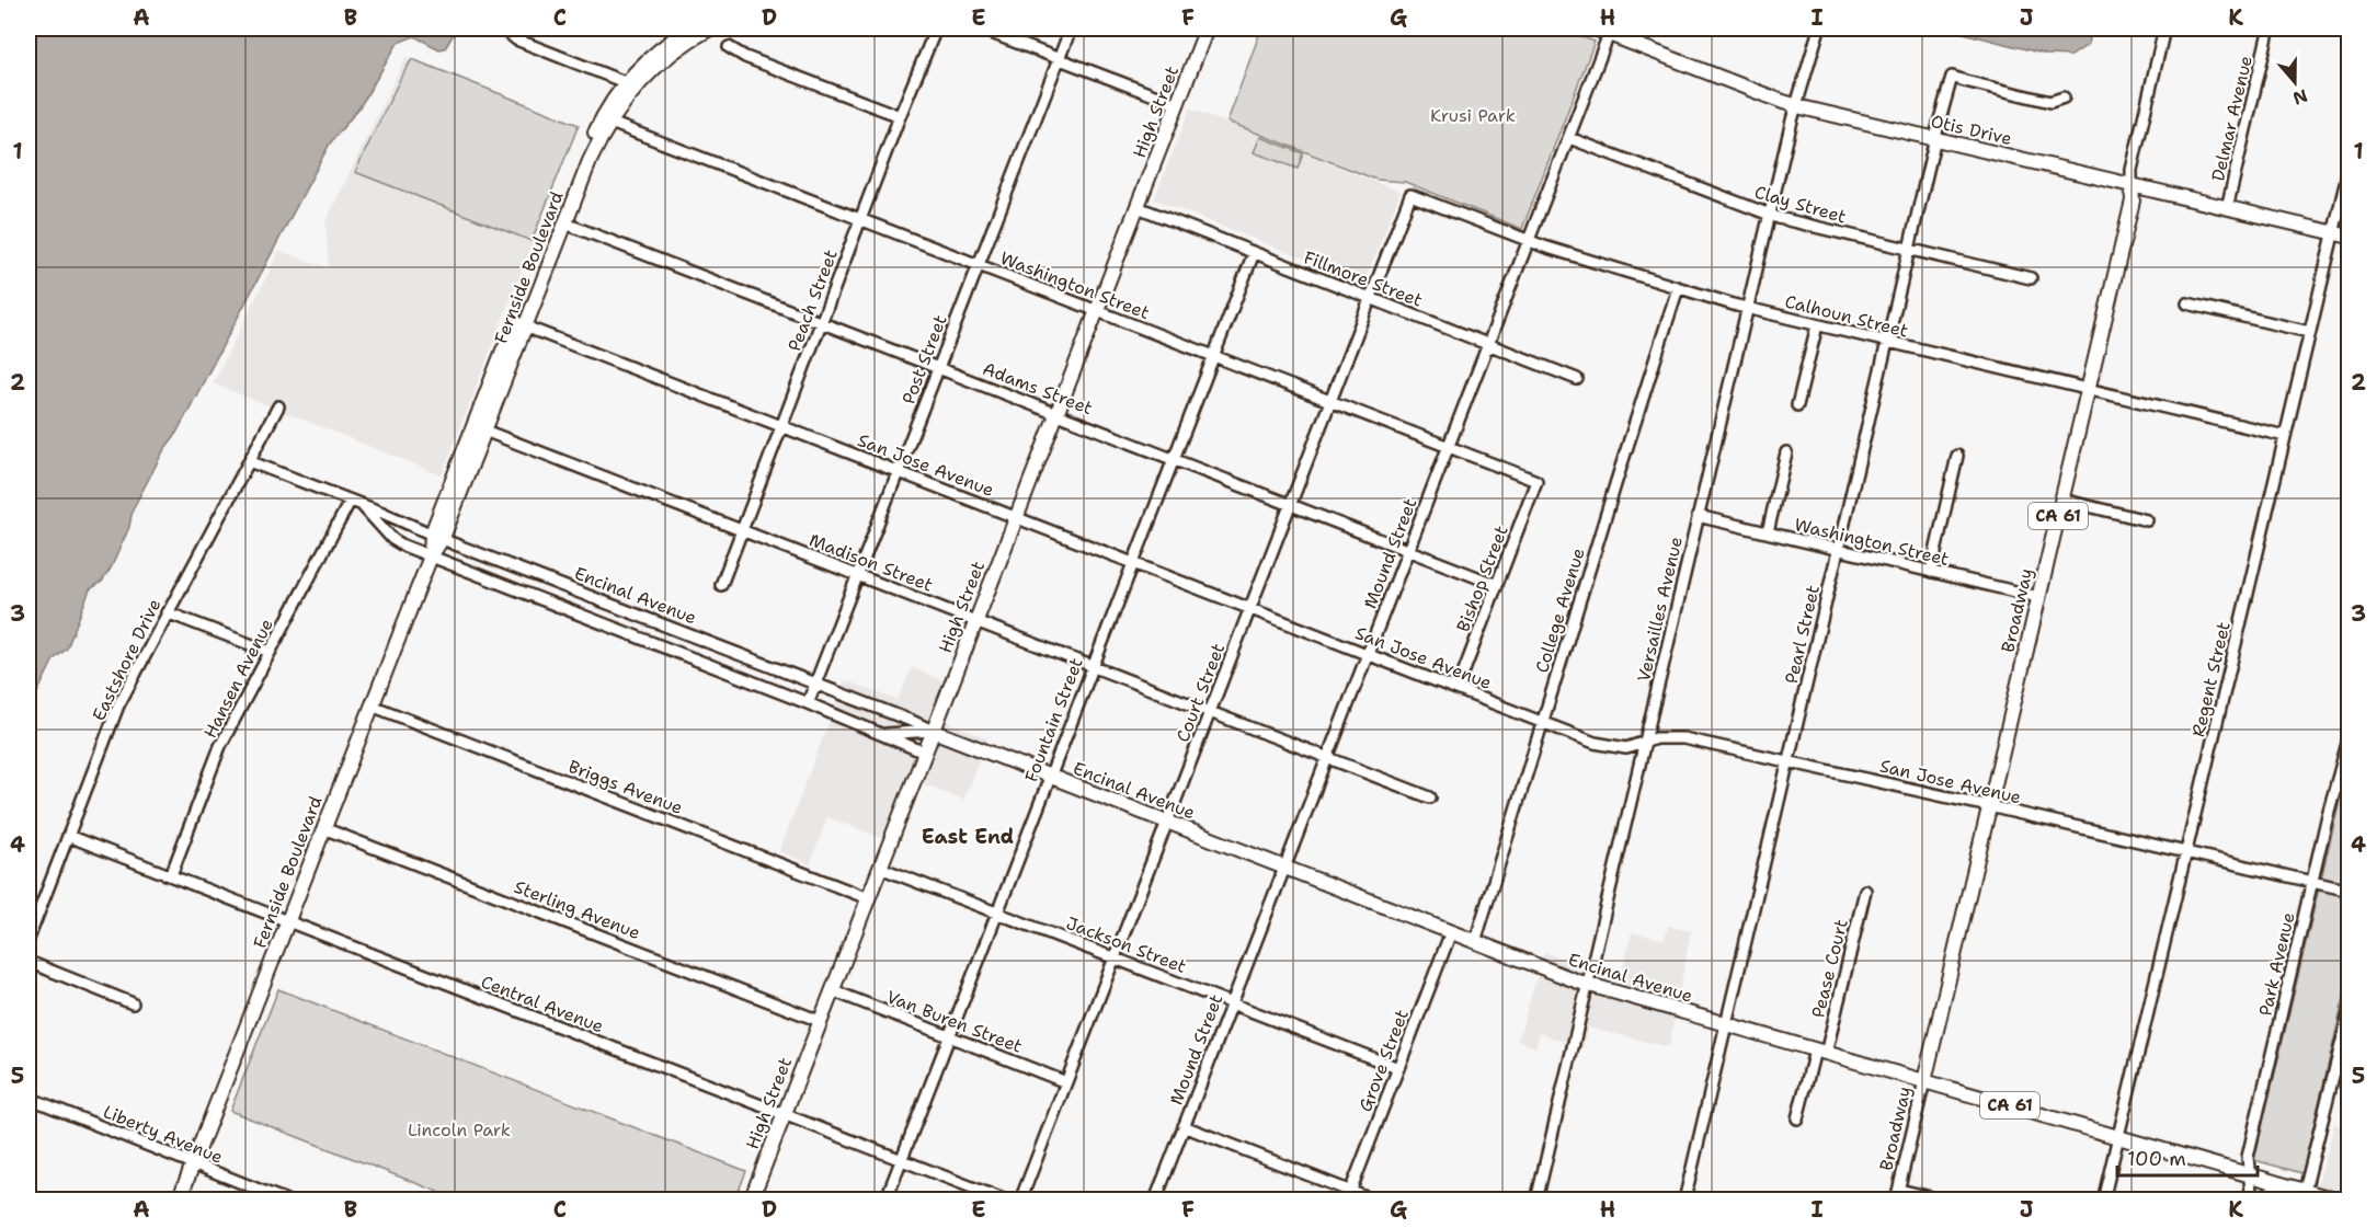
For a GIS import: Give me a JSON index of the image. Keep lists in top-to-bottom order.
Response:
{
  "streets": {
    "main road": [
      "High Street",
      "Otis Drive",
      "Fernside Boulevard",
      "CA 61",
      "Encinal Avenue",
      "Broadway"
    ],
    "street": [
      "Delmar Avenue",
      "Clay Street",
      "Fillmore Street",
      "Washington Street",
      "Peach Street",
      "Calhoun Street",
      "Post Street",
      "Adams Street",
      "San Jose Avenue",
      "Mound Street",
      "Madison Street",
      "Bishop Street",
      "Versailles Avenue",
      "College Avenue",
      "Pearl Street",
      "Eastshore Drive",
      "Hansen Avenue",
      "Regent Street",
      "Court Street",
      "Fountain Street",
      "Briggs Avenue",
      "Sterling Avenue",
      "Jackson Street",
      "Park Avenue",
      "Pease Court",
      "Central Avenue",
      "Van Buren Street",
      "Grove Street",
      "Liberty Avenue"
    ]
  },
  "crossings": [
    ["High Street", "Fillmore Street"],
    ["High Street", "Washington Street"],
    ["High Street", "Adams Street"],
    ["High Street", "San Jose Avenue"],
    ["High Street", "Madison Street"],
    ["High Street", "Encinal Avenue"],
    ["High Street", "Briggs Avenue"],
    ["High Street", "Sterling Avenue"],
    ["High Street", "Jackson Street"],
    ["High Street", "Central Avenue"],
    ["High Street", "Van Buren Street"],
    ["Delmar Avenue", "Otis Drive"],
    ["Otis Drive", "Mound Street"],
    ["Otis Drive", "Versailles Avenue"],
    ["Otis Drive", "Broadway"],
    ["Otis Drive", "Pearl Street"],
    ["Otis Drive", "Regent Street"],
    ["Clay Street", "Mound Street"],
    ["Clay Street", "Versailles Avenue"],
    ["Clay Street", "Pearl Street"],
    ["Fernside Boulevard", "Washington Street"],
    ["Fernside Boulevard", "Adams Street"],
    ["Fernside Boulevard", "San Jose Avenue"],
    ["Fernside Boulevard", "Madison Street"],
    ["Fernside Boulevard", "Encinal Avenue"],
    ["Fernside Boulevard", "Briggs Avenue"],
    ["Fernside Boulevard", "Sterling Avenue"],
    ["Fernside Boulevard", "Central Avenue"],
    ["Fernside Boulevard", "Liberty Avenue"],
    ["Fillmore Street", "Mound Street"],
    ["Fillmore Street", "Court Street"],
    ["Fillmore Street", "Fountain Street"],
    ["Washington Street", "Peach Street"],
    ["Washington Street", "Post Street"],
    ["Washington Street", "Mound Street"],
    ["Washington Street", "Bishop Street"],
    ["Washington Street", "Versailles Avenue"],
    ["Washington Street", "Broadway"],
    ["Washington Street", "Pearl Street"],
    ["Washington Street", "Court Street"],
    ["Washington Street", "Fountain Street"],
    ["Peach Street", "Adams Street"],
    ["Peach Street", "San Jose Avenue"],
    ["Peach Street", "Madison Street"],
    ["Calhoun Street", "Mound Street"],
    ["Calhoun Street", "Versailles Avenue"],
    ["Calhoun Street", "College Avenue"],
    ["Calhoun Street", "Broadway"],
    ["Calhoun Street", "Pearl Street"],
    ["Calhoun Street", "Regent Street"],
    ["Calhoun Street", "Court Street"],
    ["Post Street", "Adams Street"],
    ["Post Street", "San Jose Avenue"],
    ["Post Street", "Madison Street"],
    ["Post Street", "Encinal Avenue"],
    ["Adams Street", "Mound Street"],
    ["Adams Street", "Bishop Street"],
    ["Adams Street", "Court Street"],
    ["Adams Street", "Fountain Street"],
    ["San Jose Avenue", "Mound Street"],
    ["San Jose Avenue", "Bishop Street"],
    ["San Jose Avenue", "Versailles Avenue"],
    ["San Jose Avenue", "College Avenue"],
    ["San Jose Avenue", "Broadway"],
    ["San Jose Avenue", "Pearl Street"],
    ["San Jose Avenue", "Regent Street"],
    ["San Jose Avenue", "Court Street"],
    ["San Jose Avenue", "Fountain Street"],
    ["San Jose Avenue", "Park Avenue"],
    ["Mound Street", "Madison Street"],
    ["Mound Street", "Encinal Avenue"],
    ["Mound Street", "Jackson Street"],
    ["Madison Street", "Court Street"],
    ["Madison Street", "Fountain Street"],
    ["Encinal Avenue", "Versailles Avenue"],
    ["Encinal Avenue", "College Avenue"],
    ["Encinal Avenue", "Broadway"],
    ["Encinal Avenue", "Pearl Street"],
    ["Encinal Avenue", "Eastshore Drive"],
    ["Encinal Avenue", "Hansen Avenue"],
    ["Encinal Avenue", "Regent Street"],
    ["Encinal Avenue", "Court Street"],
    ["Encinal Avenue", "Fountain Street"],
    ["Encinal Avenue", "Park Avenue"],
    ["Encinal Avenue", "Pease Court"],
    ["Encinal Avenue", "Grove Street"],
    ["Eastshore Drive", "Central Avenue"],
    ["Hansen Avenue", "Central Avenue"],
    ["Court Street", "Jackson Street"],
    ["Court Street", "Van Buren Street"],
    ["Fountain Street", "Jackson Street"],
    ["Fountain Street", "Central Avenue"],
    ["Fountain Street", "Van Buren Street"],
    ["Jackson Street", "Grove Street"]
  ],
  "districts": ["East End"],
  "parks": ["Krusi Park", "Lincoln Park"],
  "scale_bar": "100 m",
  "north": "bottom",
  "grid": {
    "columns": [
      "A",
      "B",
      "C",
      "D",
      "E",
      "F",
      "G",
      "H",
      "I",
      "J",
      "K"
    ],
    "rows": [
      "1",
      "2",
      "3",
      "4",
      "5"
    ]
  }
}
